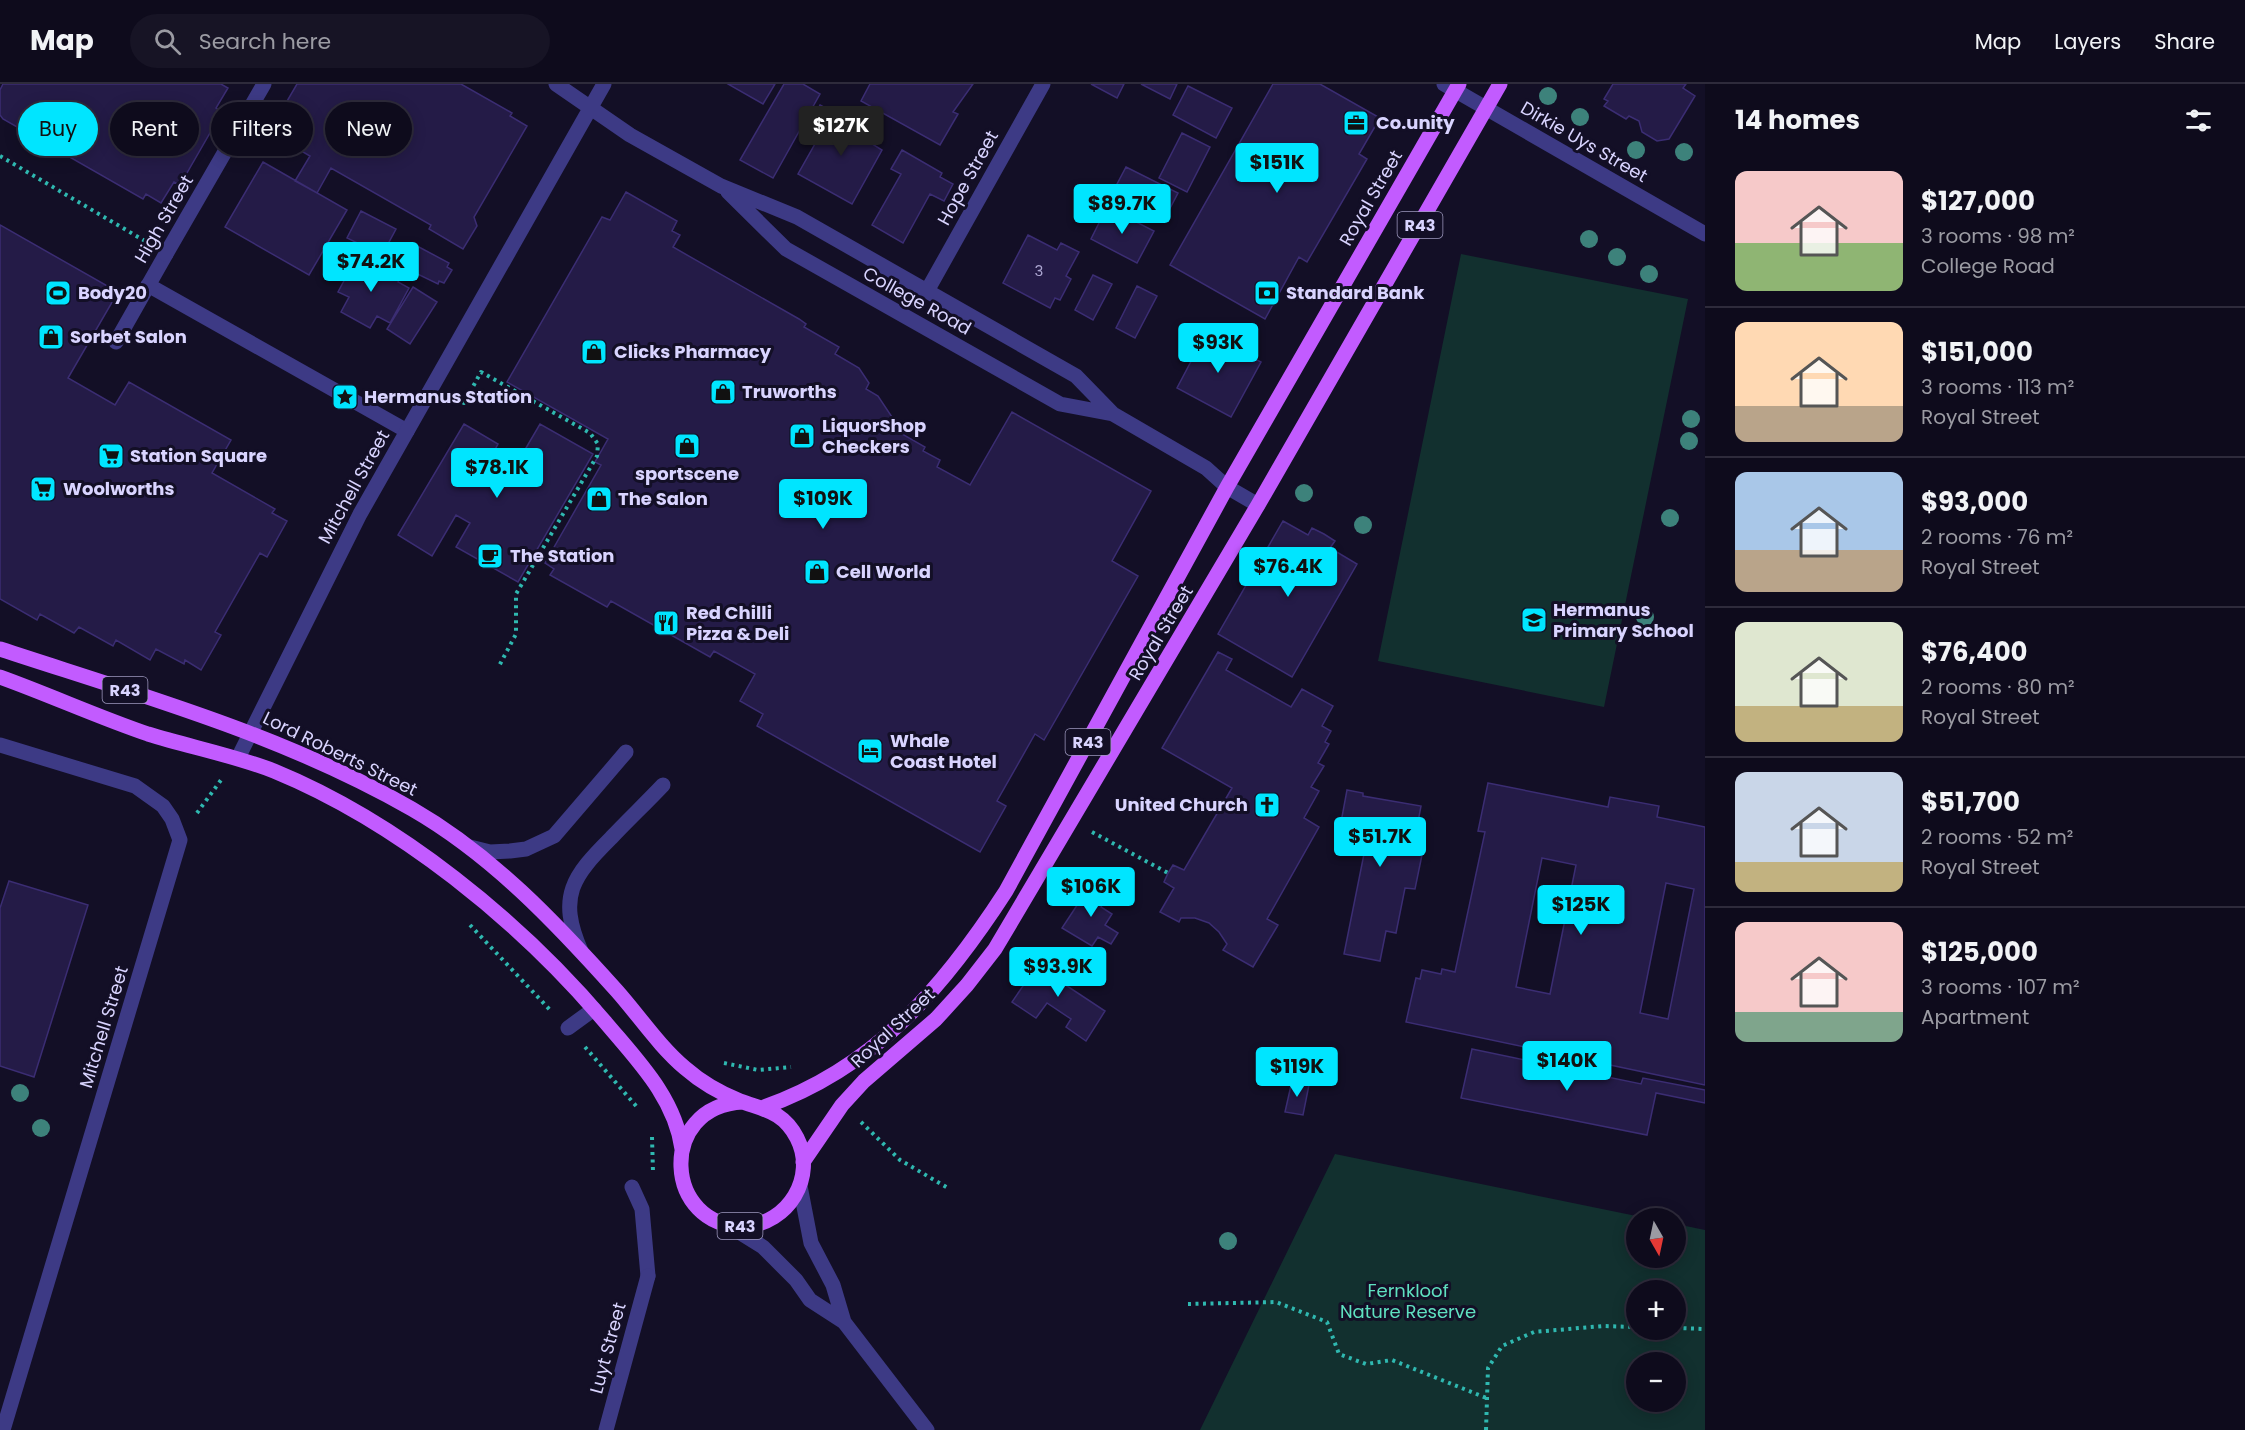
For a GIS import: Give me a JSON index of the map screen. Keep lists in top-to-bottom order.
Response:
{
  "streets": {
    "main road": ["Royal Street", "R43", "Lord Roberts Street"],
    "street": [
      "Dirkie Uys Street",
      "Hope Street",
      "High Street",
      "College Road",
      "Mitchell Street",
      "Luyt Street"
    ]
  },
  "crossings": [
    ["Dirkie Uys Street", "Royal Street"],
    ["Hope Street", "College Road"],
    ["Royal Street", "College Road"],
    ["Royal Street", "Lord Roberts Street"],
    ["College Road", "Mitchell Street"],
    ["Mitchell Street", "Lord Roberts Street"]
  ],
  "parks": ["Fernkloof Nature Reserve"],
  "places": {
    "office": ["Co.unity"],
    "sports": ["Body20"],
    "bank": ["Standard Bank"],
    "shop": [
      "Sorbet Salon",
      "Clicks Pharmacy",
      "Truworths",
      "LiquorShop Checkers",
      "sportscene",
      "The Salon",
      "Cell World"
    ],
    "place": ["Hermanus Station"],
    "supermarket": ["Station Square", "Woolworths"],
    "cafe": ["The Station"],
    "school or university": ["Hermanus Primary School"],
    "restaurant": ["Red Chilli Pizza & Deli"],
    "hotel": ["Whale Coast Hotel"],
    "church": ["United Church"]
  },
  "house_numbers": ["3"],
  "north": "bottom",
  "page": {
    "header": "Map",
    "search": "Search here",
    "nav": ["Map", "Layers", "Share"],
    "heading": "14 homes",
    "chip": [
      "Buy",
      "Rent",
      "Filters",
      "New"
    ],
    "price": [
      "$127K",
      "$151K",
      "$89.7K",
      "$74.2K",
      "$93K",
      "$78.1K",
      "$109K",
      "$76.4K",
      "$51.7K",
      "$106K",
      "$125K",
      "$93.9K",
      "$140K",
      "$119K"
    ],
    "list": [
      {
        "name": "$127,000",
        "note": "3 rooms · 98 m² · College Road"
      },
      {
        "name": "$151,000",
        "note": "3 rooms · 113 m² · Royal Street"
      },
      {
        "name": "$93,000",
        "note": "2 rooms · 76 m² · Royal Street"
      },
      {
        "name": "$76,400",
        "note": "2 rooms · 80 m² · Royal Street"
      },
      {
        "name": "$51,700",
        "note": "2 rooms · 52 m² · Royal Street"
      },
      {
        "name": "$125,000",
        "note": "3 rooms · 107 m² · Apartment"
      }
    ],
    "map_buttons": ["+", "−"]
  }
}
